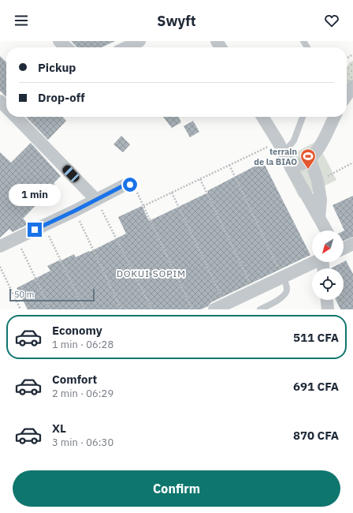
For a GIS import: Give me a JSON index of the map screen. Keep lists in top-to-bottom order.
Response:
{
  "districts": ["DOKUI SOPIM"],
  "places": {
    "sports": ["terrain de la BIAO"]
  },
  "scale_bar": "50 m",
  "north": "bottom left",
  "page": {
    "header": "Swyft",
    "banner": ["Pickup", "Drop-off"],
    "bubble": "1 min",
    "scale": "50 m",
    "list": [
      {
        "name": "Economy",
        "note": "1 min · 06:28",
        "value": "511 CFA"
      },
      {
        "name": "Comfort",
        "note": "2 min · 06:29",
        "value": "691 CFA"
      },
      {
        "name": "XL",
        "note": "3 min · 06:30",
        "value": "870 CFA"
      }
    ],
    "buttons": "Confirm"
  }
}
